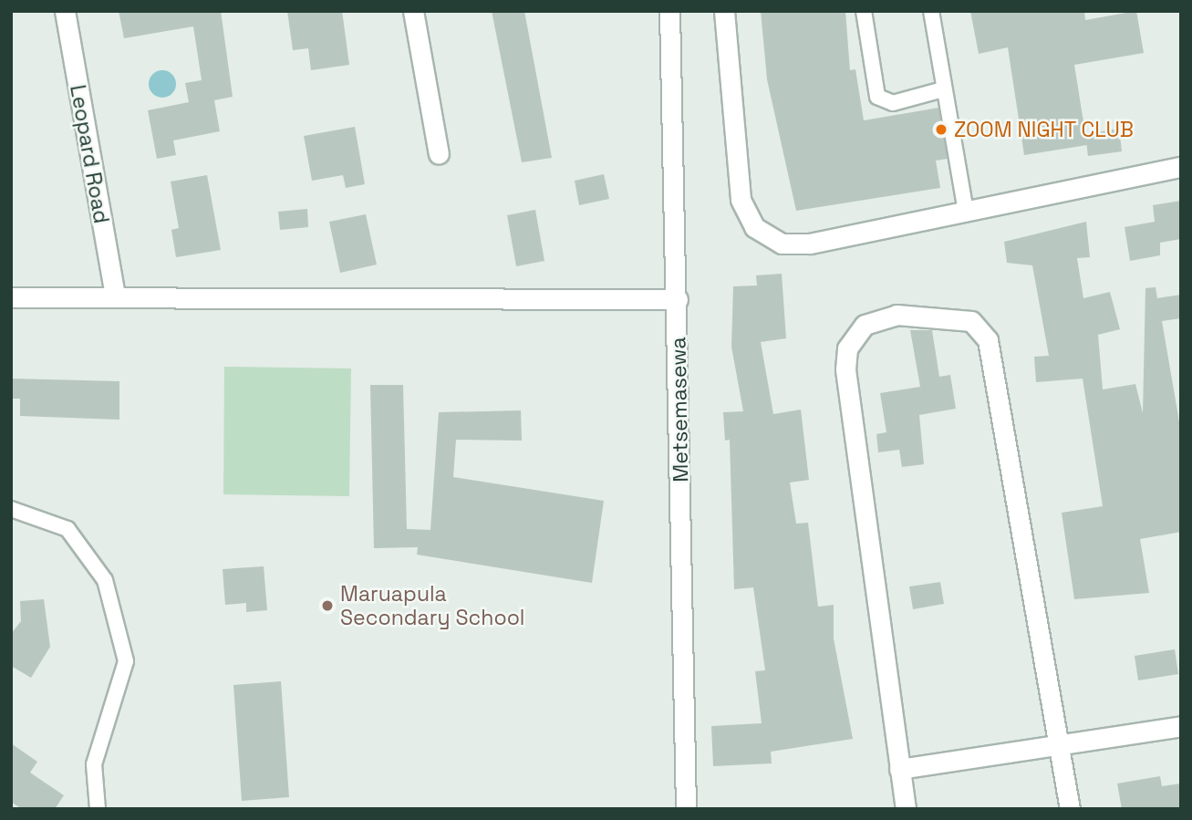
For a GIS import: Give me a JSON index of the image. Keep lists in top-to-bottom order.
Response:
{
  "streets": {
    "street": ["Leopard Road", "Metsemasewa"]
  },
  "places": ["ZOOM NIGHT CLUB", "Maruapula Secondary School"]
}
